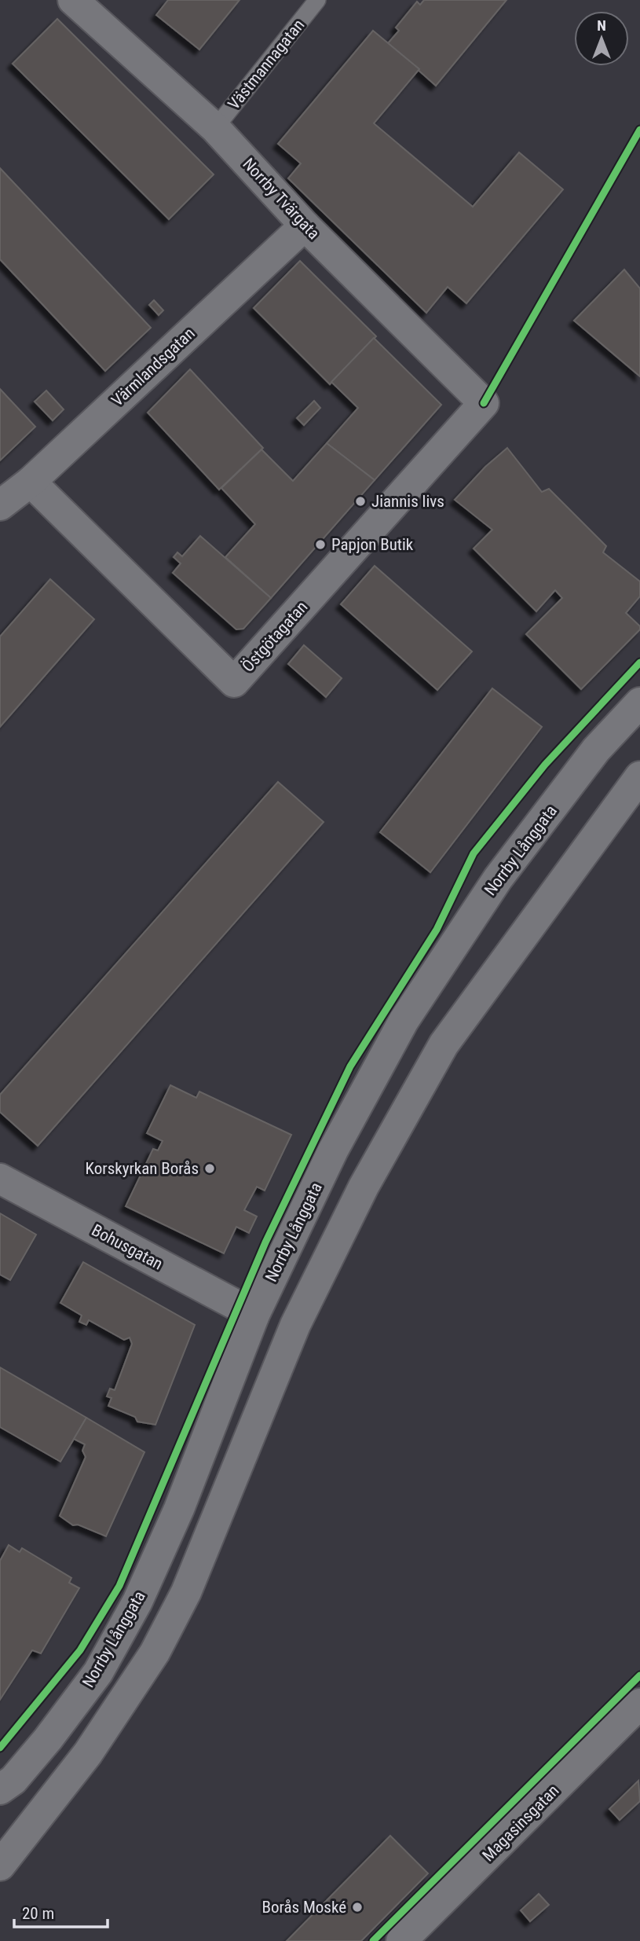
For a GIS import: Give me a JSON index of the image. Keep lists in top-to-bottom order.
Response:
{
  "streets": {
    "main road": [
      "Norrby Tvärgata",
      "Värmlandsgatan",
      "Östgötagatan",
      "Norrby Långgata",
      "Bohusgatan",
      "Magasinsgatan"
    ],
    "lane": ["Västmannagatan"]
  },
  "crossings": [
    ["Västmannagatan", "Norrby Tvärgata"],
    ["Norrby Tvärgata", "Värmlandsgatan"],
    ["Norrby Tvärgata", "Östgötagatan"],
    ["Värmlandsgatan", "Östgötagatan"],
    ["Norrby Långgata", "Bohusgatan"]
  ],
  "places": [
    "Jiannis livs",
    "Papjon Butik",
    "Korskyrkan Borås",
    "Borås Moské"
  ],
  "scale_bar": "20 m",
  "north": "top"
}
